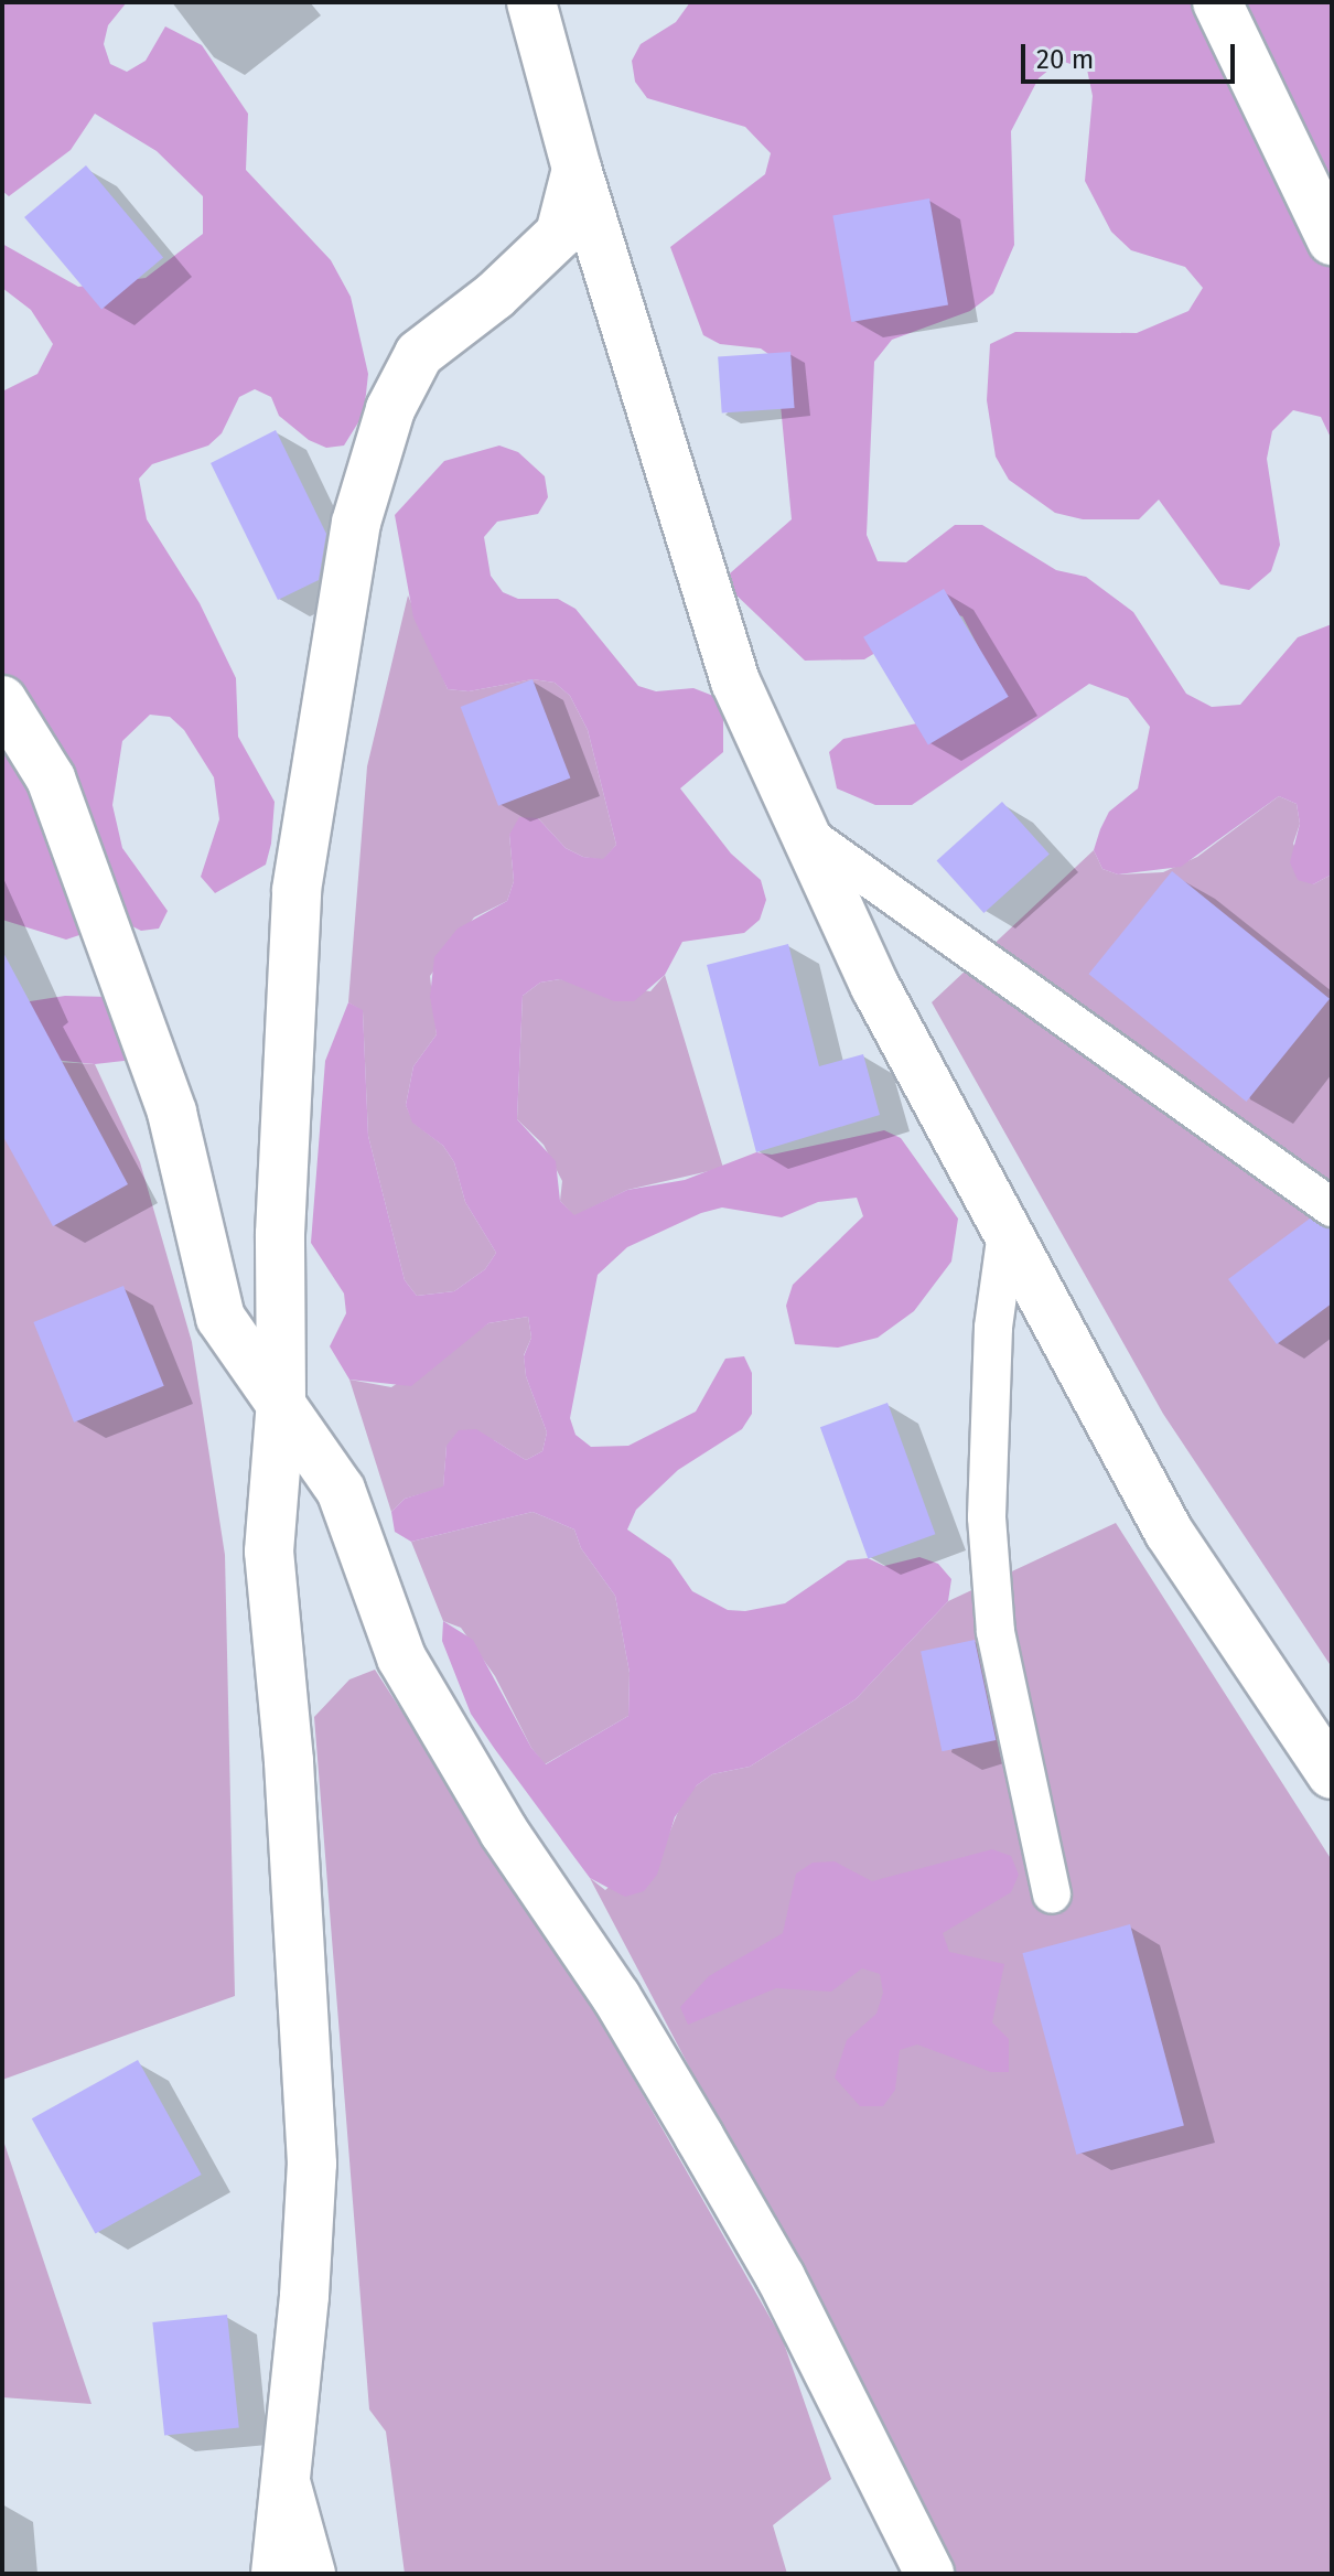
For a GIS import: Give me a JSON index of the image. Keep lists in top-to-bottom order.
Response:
{
  "scale_bar": "20 m"
}
